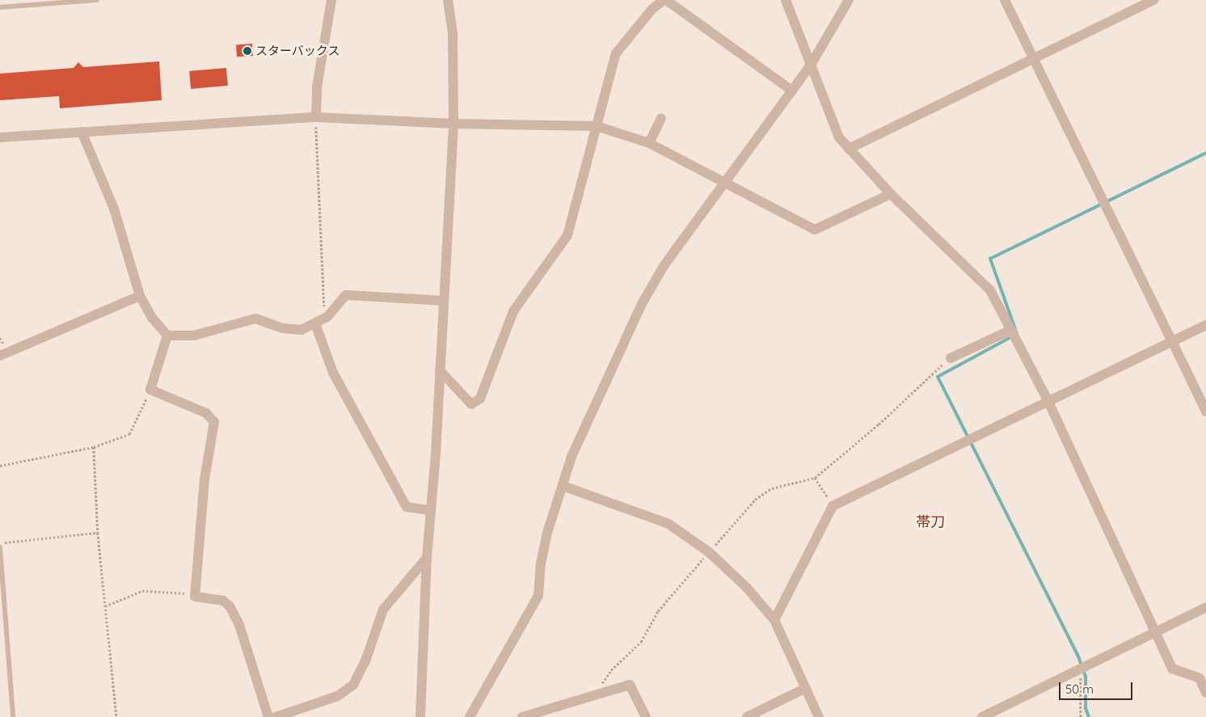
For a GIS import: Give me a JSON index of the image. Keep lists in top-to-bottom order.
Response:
{
  "districts": ["帯刀"],
  "places": ["スターバックス"],
  "scale_bar": "50 m"
}
